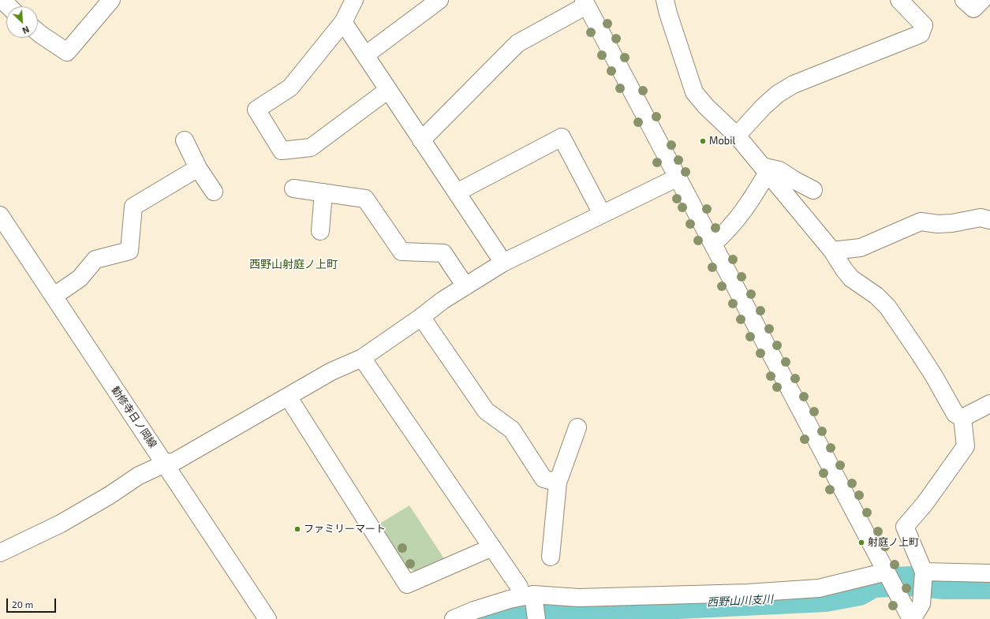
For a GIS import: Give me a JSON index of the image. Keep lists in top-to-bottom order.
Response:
{
  "streets": {
    "street": ["勧修寺日ノ岡線"]
  },
  "districts": ["西野山射庭ノ上町"],
  "water": ["西野山川支川"],
  "places": ["Mobil", "ファミリーマート", "射庭ノ上町"],
  "scale_bar": "20 m",
  "north": "bottom right"
}
